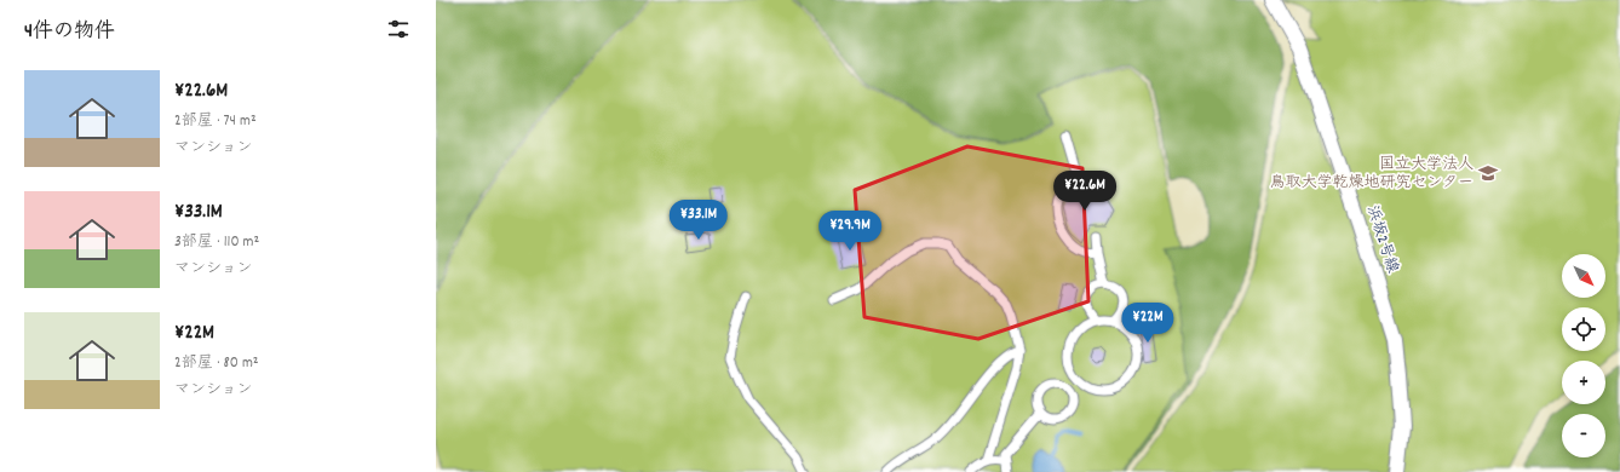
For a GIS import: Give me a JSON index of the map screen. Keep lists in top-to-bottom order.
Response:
{
  "streets": {
    "street": ["浜坂2号線"]
  },
  "places": {
    "school or university": ["国立大学法人 鳥取大学乾燥地研究センター"]
  },
  "north": "bottom right",
  "page": {
    "heading": "4件の物件",
    "list": [
      {
        "name": "¥22.6M",
        "note": "2部屋 · 74 m² · マンション"
      },
      {
        "name": "¥33.1M",
        "note": "3部屋 · 110 m² · マンション"
      },
      {
        "name": "¥22M",
        "note": "2部屋 · 80 m² · マンション"
      }
    ],
    "price": [
      "¥22.6M",
      "¥33.1M",
      "¥29.9M",
      "¥22M"
    ],
    "map_buttons": ["+", "−"]
  }
}
